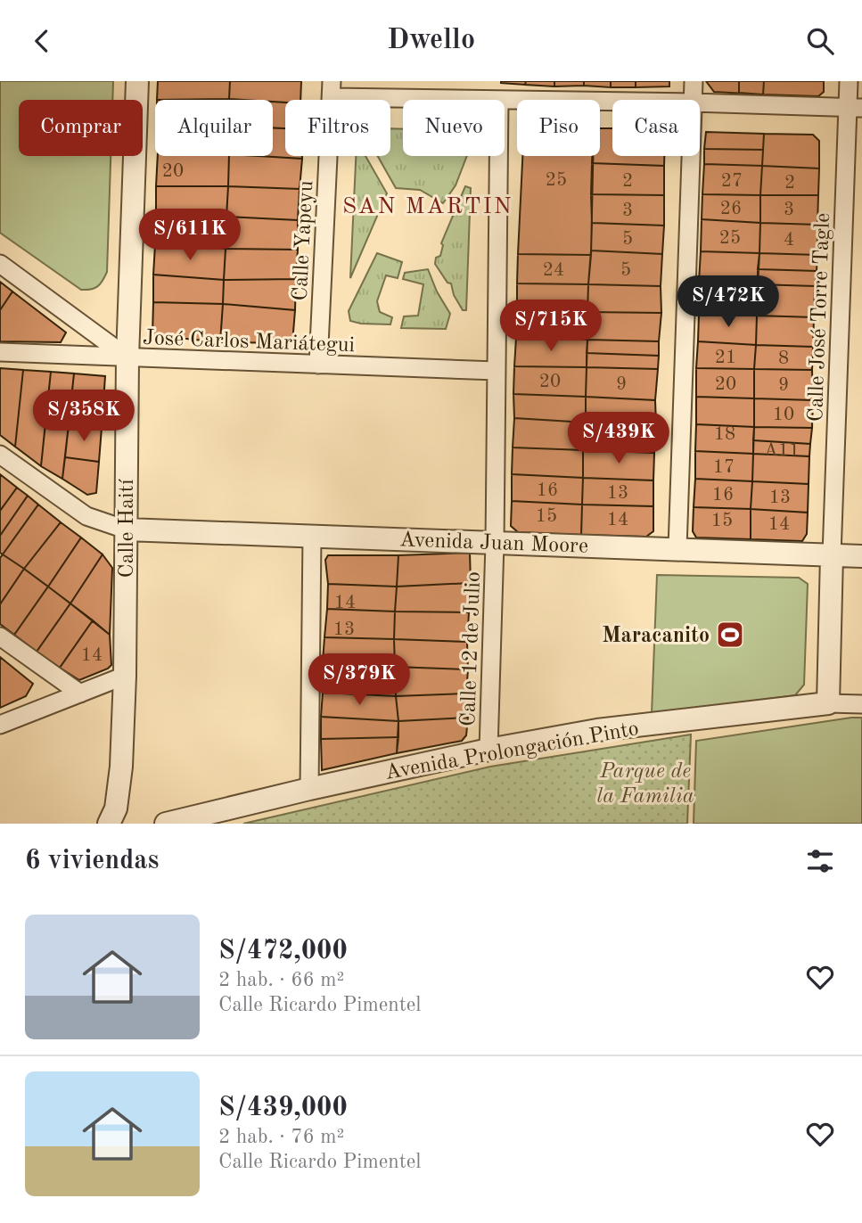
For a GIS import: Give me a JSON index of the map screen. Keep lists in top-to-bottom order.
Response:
{
  "streets": {
    "street": [
      "Calle Yapeyu",
      "Calle José Torre Tagle",
      "José Carlos Mariátegui",
      "Calle Haití",
      "Avenida Juan Moore",
      "Calle 12 de Julio",
      "Avenida Prolongación Pinto"
    ]
  },
  "crossings": [
    ["Calle Yapeyu", "José Carlos Mariátegui"],
    ["Calle José Torre Tagle", "Avenida Juan Moore"],
    ["José Carlos Mariátegui", "Calle Haití"],
    ["José Carlos Mariátegui", "Calle 12 de Julio"],
    ["Calle Haití", "Avenida Juan Moore"],
    ["Avenida Juan Moore", "Calle 12 de Julio"],
    ["Calle 12 de Julio", "Avenida Prolongación Pinto"]
  ],
  "districts": ["SAN MARTIN"],
  "parks": ["Parque de la Familia"],
  "places": {
    "sports": ["Maracanito"]
  },
  "house_numbers": [
    "20",
    "25",
    "2",
    "27",
    "2",
    "26",
    "3",
    "3",
    "25",
    "5",
    "4",
    "24",
    "5",
    "21",
    "8",
    "20",
    "9",
    "20",
    "9",
    "10",
    "18",
    "A11",
    "17",
    "16",
    "13",
    "16",
    "13",
    "15",
    "14",
    "15",
    "14",
    "14",
    "13",
    "14"
  ],
  "page": {
    "header": "Dwello",
    "chip": [
      "Comprar",
      "Alquilar",
      "Filtros",
      "Nuevo",
      "Piso",
      "Casa"
    ],
    "price": [
      "S/611K",
      "S/472K",
      "S/715K",
      "S/358K",
      "S/439K",
      "S/379K"
    ],
    "heading": "6 viviendas",
    "list": [
      {
        "name": "S/472,000",
        "note": "2 hab. · 66 m² · Calle Ricardo Pimentel"
      },
      {
        "name": "S/439,000",
        "note": "2 hab. · 76 m² · Calle Ricardo Pimentel"
      }
    ]
  }
}
